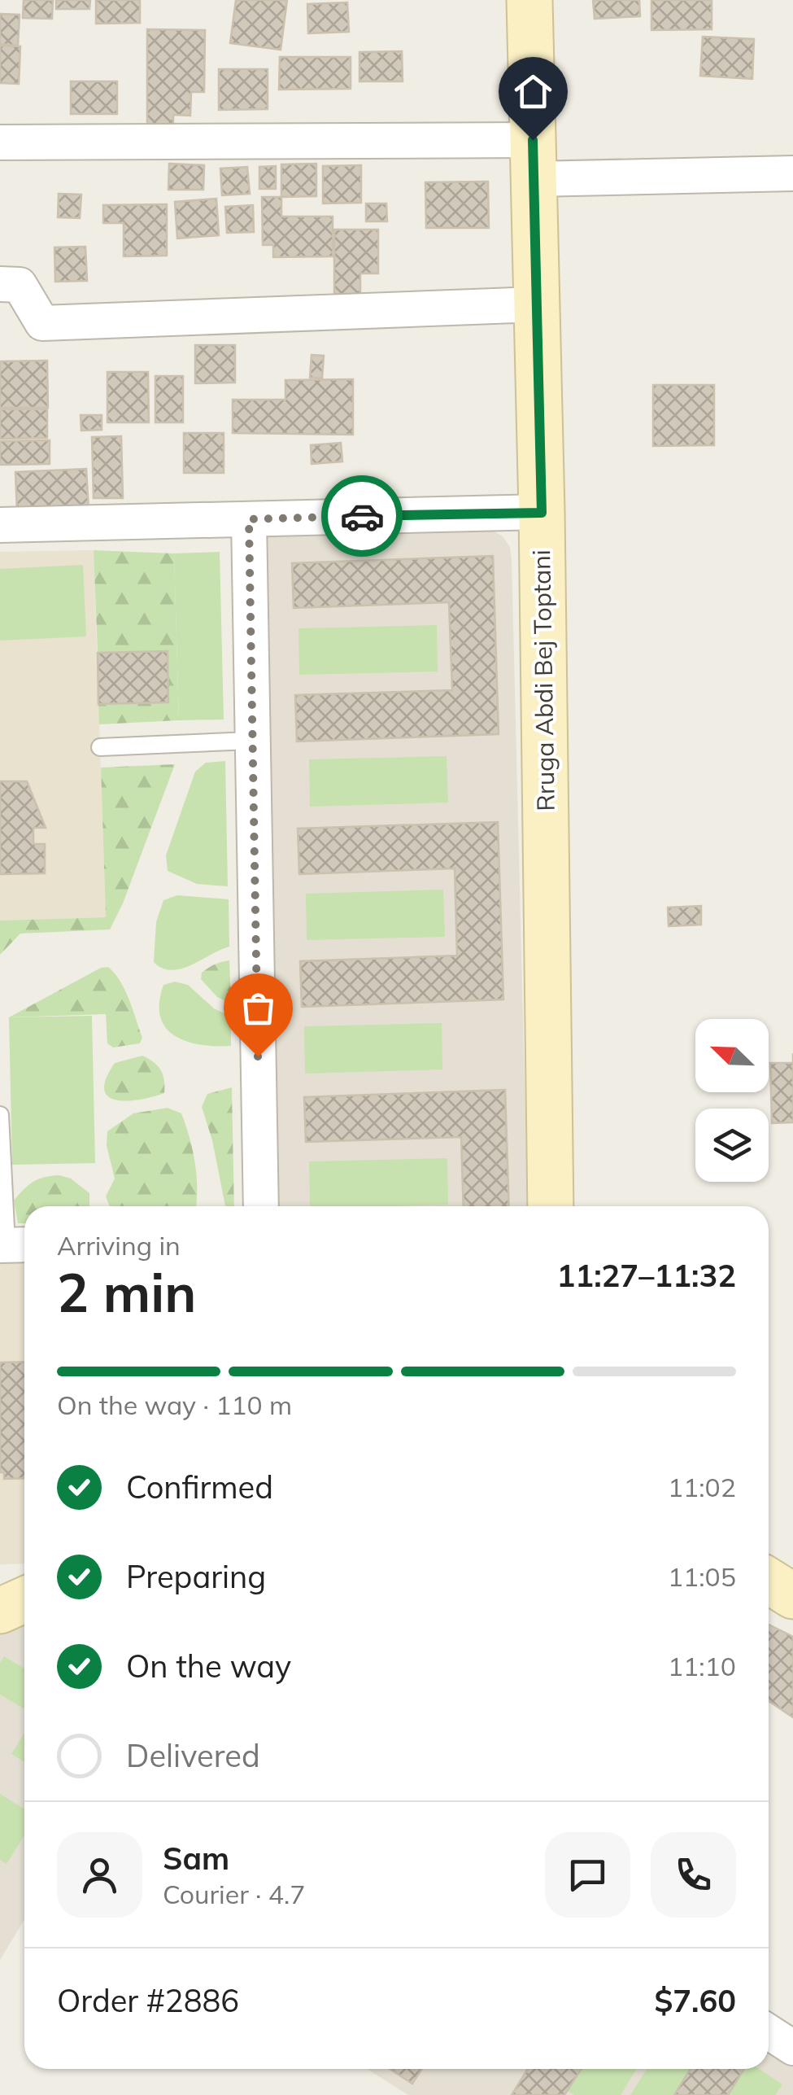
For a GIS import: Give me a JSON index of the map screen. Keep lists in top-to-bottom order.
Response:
{
  "streets": {
    "street": ["Rruga Abdi Bej Toptani"]
  },
  "north": "top left",
  "page": {
    "heading": ["2 min", "Arriving in", "11:27–11:32"],
    "panel": [
      "Sam",
      "Courier · 4.7",
      "Order #2886",
      "$7.60"
    ],
    "bar": "On the way · 110 m",
    "list": [
      ["Confirmed", "11:02"],
      ["Preparing", "11:05"],
      ["On the way", "11:10"],
      "Delivered"
    ]
  }
}
